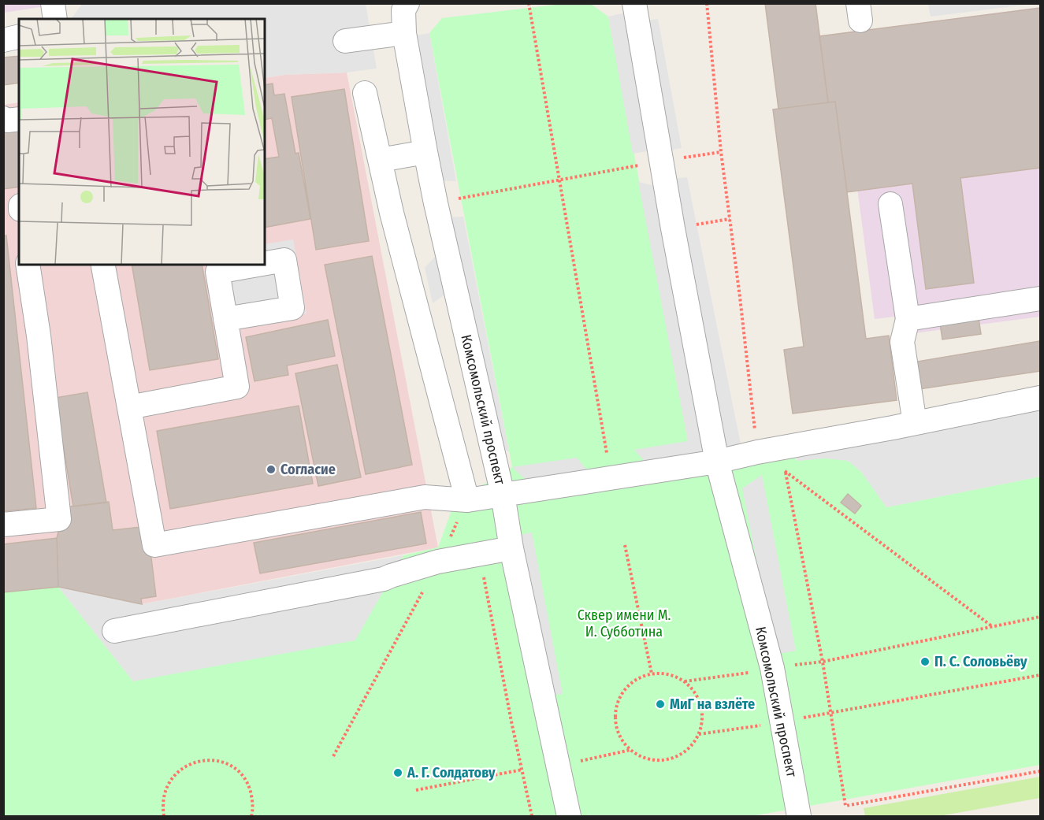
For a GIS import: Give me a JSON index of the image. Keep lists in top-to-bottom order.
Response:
{
  "streets": {
    "lane": ["Комсомольский проспект"]
  },
  "parks": ["Сквер имени М. И. Субботина"],
  "places": [
    "Согласие",
    "П. С. Соловьёву",
    "МиГ на взлёте",
    "А. Г. Солдатову"
  ]
}
